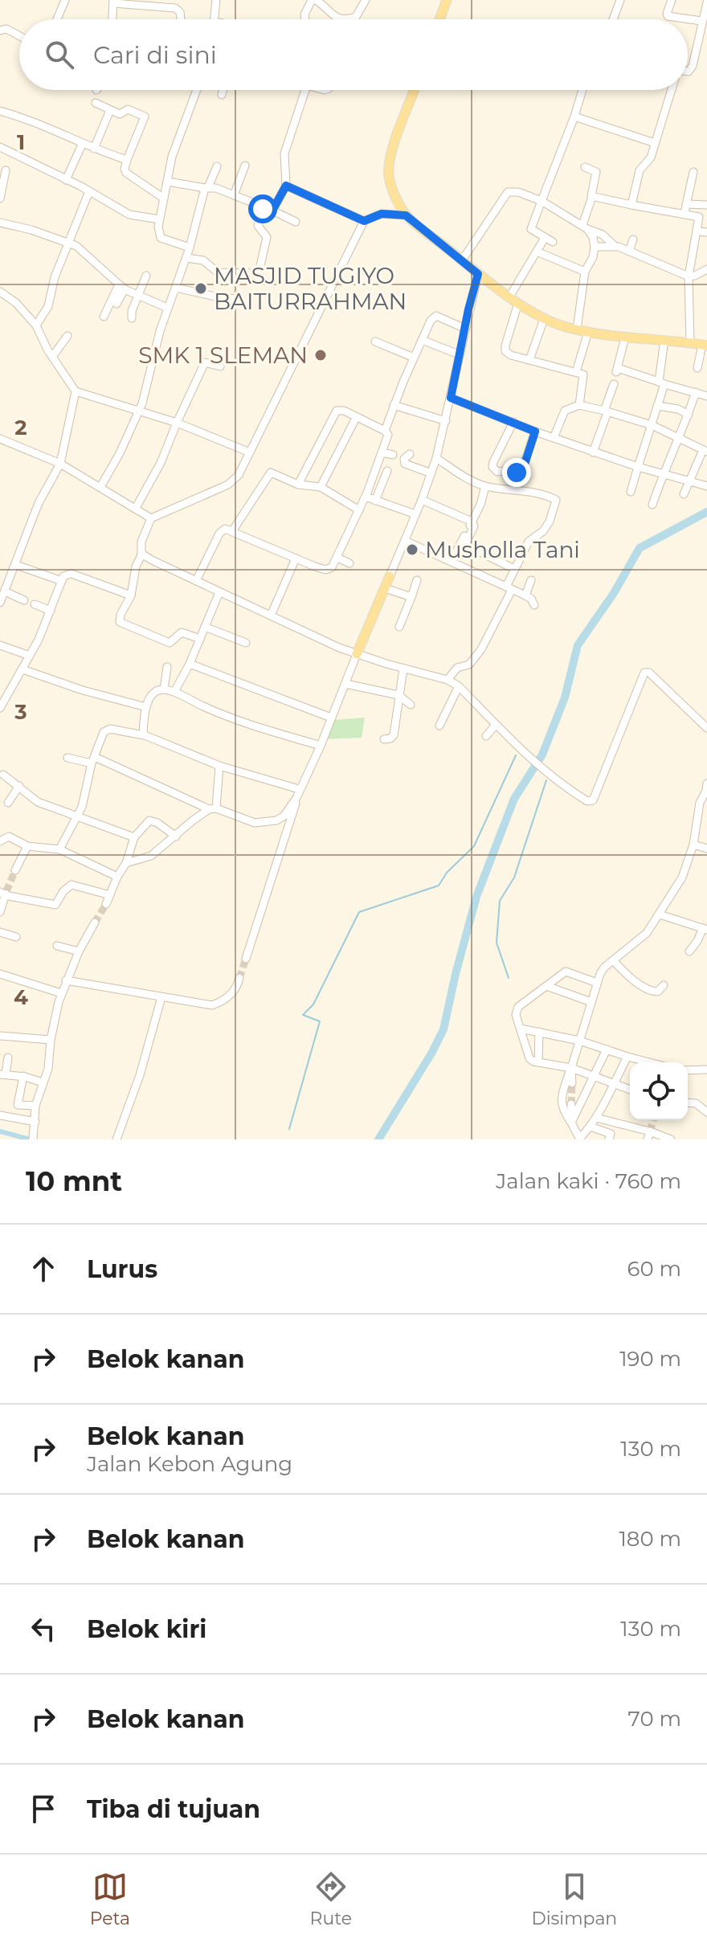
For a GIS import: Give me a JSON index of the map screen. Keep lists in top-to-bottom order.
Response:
{
  "places": ["MASJID TUGIYO BAITURRAHMAN", "SMK 1 SLEMAN", "Musholla Tani"],
  "page": {
    "search": "Cari di sini",
    "heading": ["10 mnt", "Jalan kaki · 760 m"],
    "list": [
      ["Lurus", "60 m"],
      ["Belok kanan", "190 m"],
      ["Belok kanan", "Jalan Kebon Agung", "130 m"],
      ["Belok kanan", "180 m"],
      ["Belok kiri", "130 m"],
      ["Belok kanan", "70 m"],
      "Tiba di tujuan"
    ],
    "nav": ["Peta", "Rute", "Disimpan"]
  },
  "grid": {
    "rows": [
      "1",
      "2",
      "3",
      "4"
    ]
  }
}
